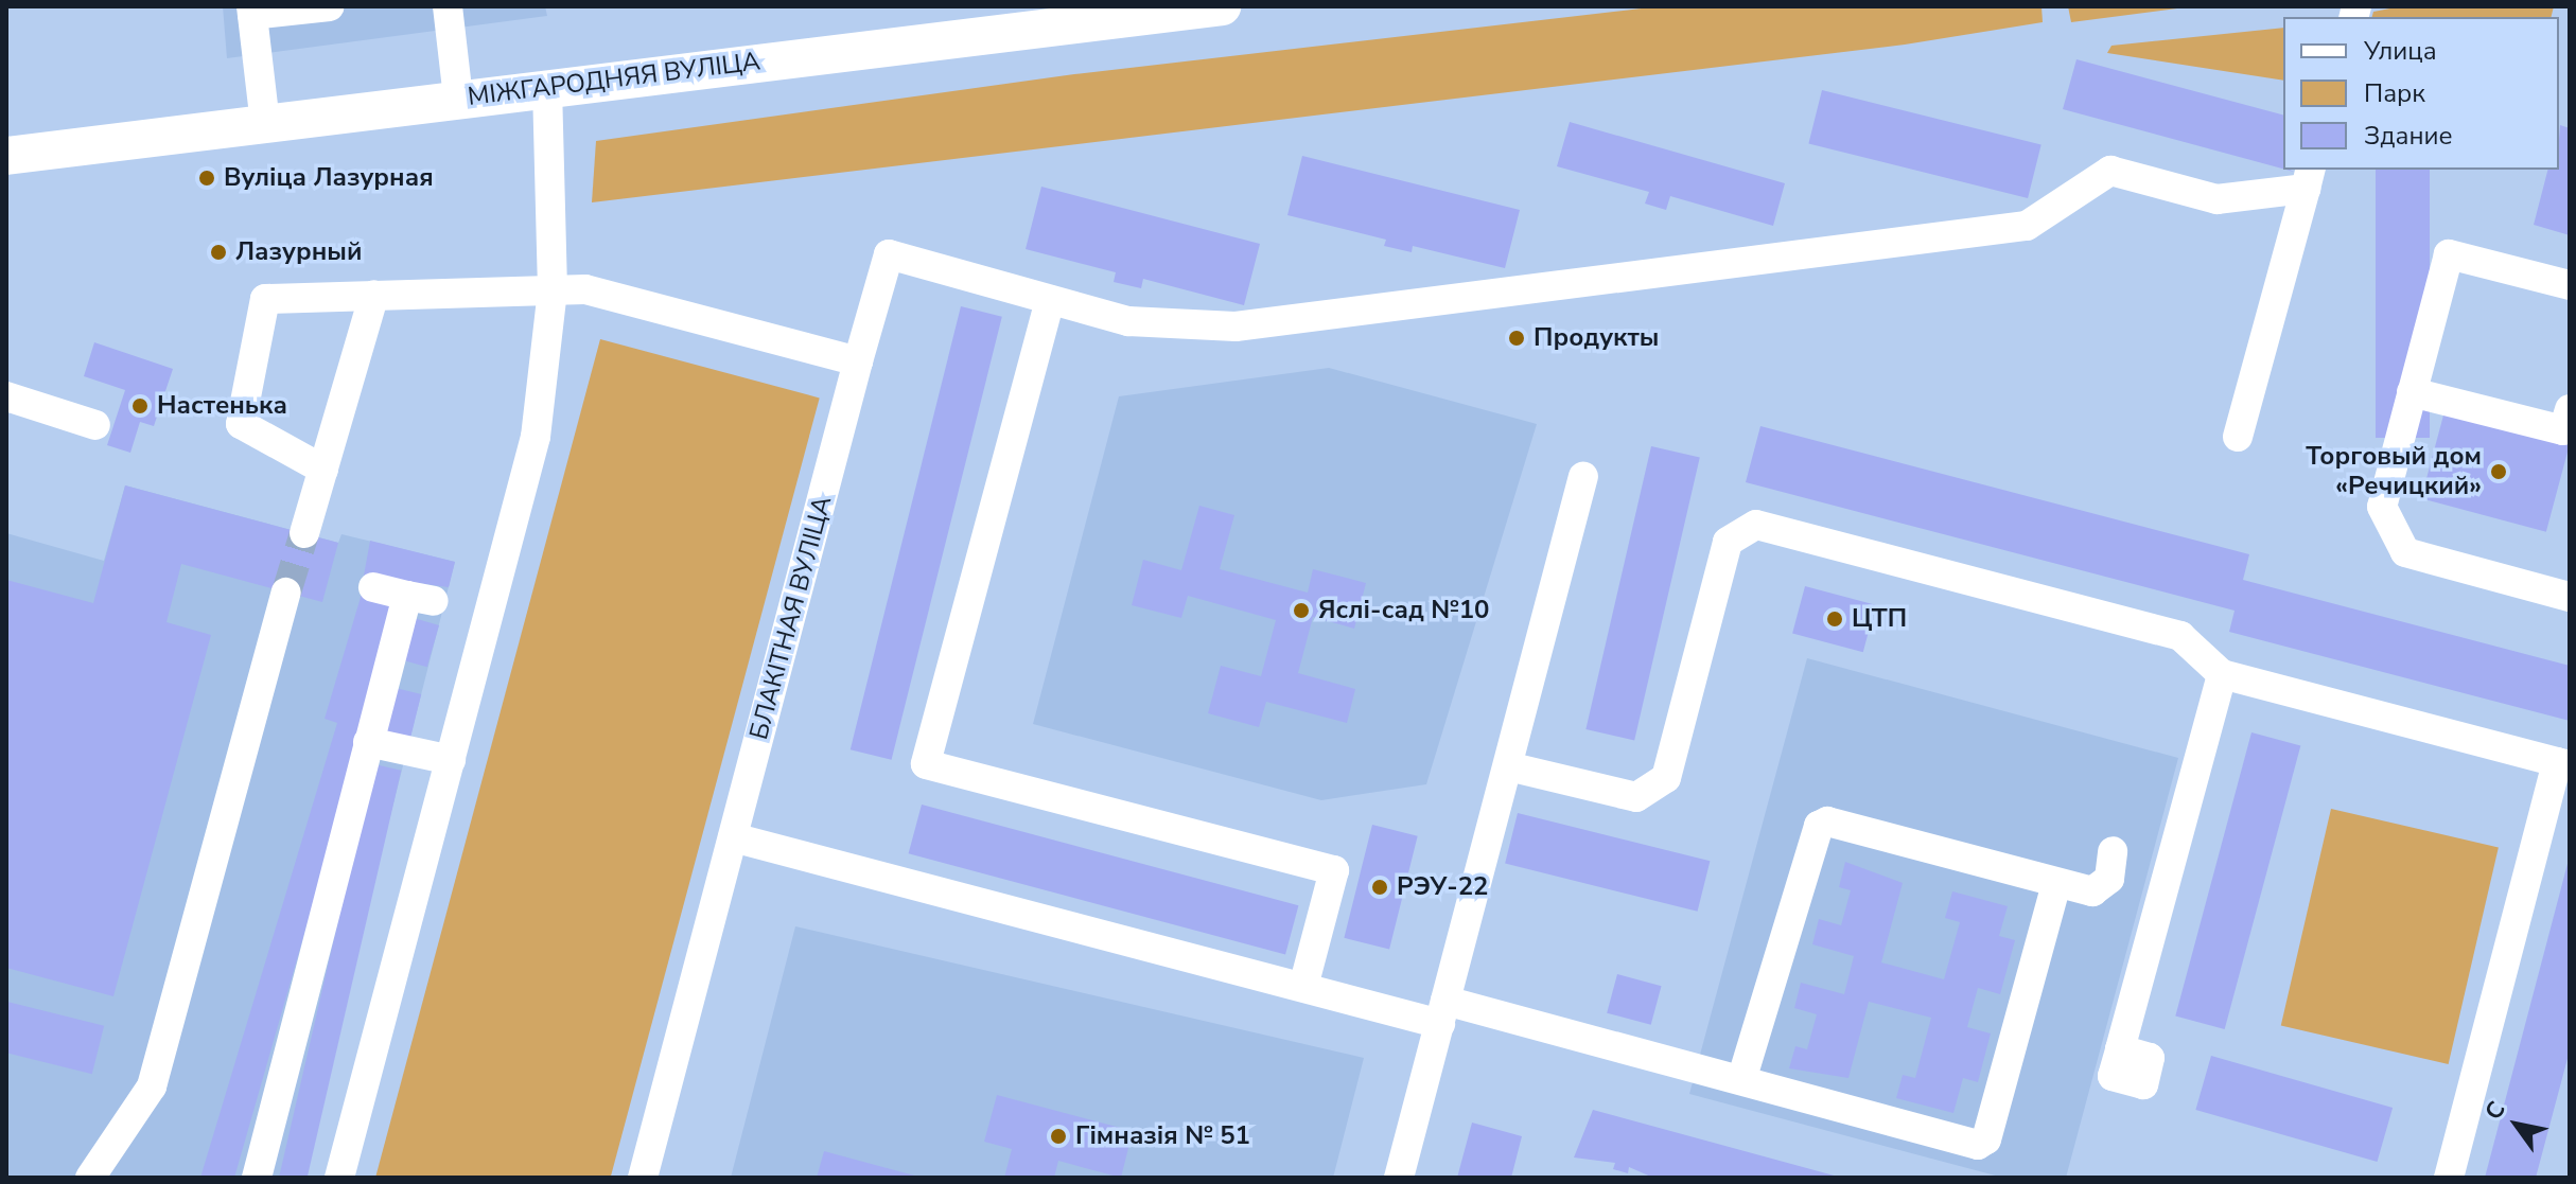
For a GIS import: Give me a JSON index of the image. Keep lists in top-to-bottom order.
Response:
{
  "streets": {
    "main road": ["МІЖГАРОДНЯЯ ВУЛІЦА"],
    "street": ["БЛАКІТНАЯ ВУЛІЦА"]
  },
  "places": [
    "Вуліца Лазурная",
    "Лазурный",
    "Продукты",
    "Настенька",
    "Торговый дом «Речицкий»",
    "Яслі-сад №10",
    "ЦТП",
    "РЭУ-22",
    "Гімназія № 51"
  ],
  "legend": ["Улица", "Парк", "Здание"],
  "north": "top left"
}
